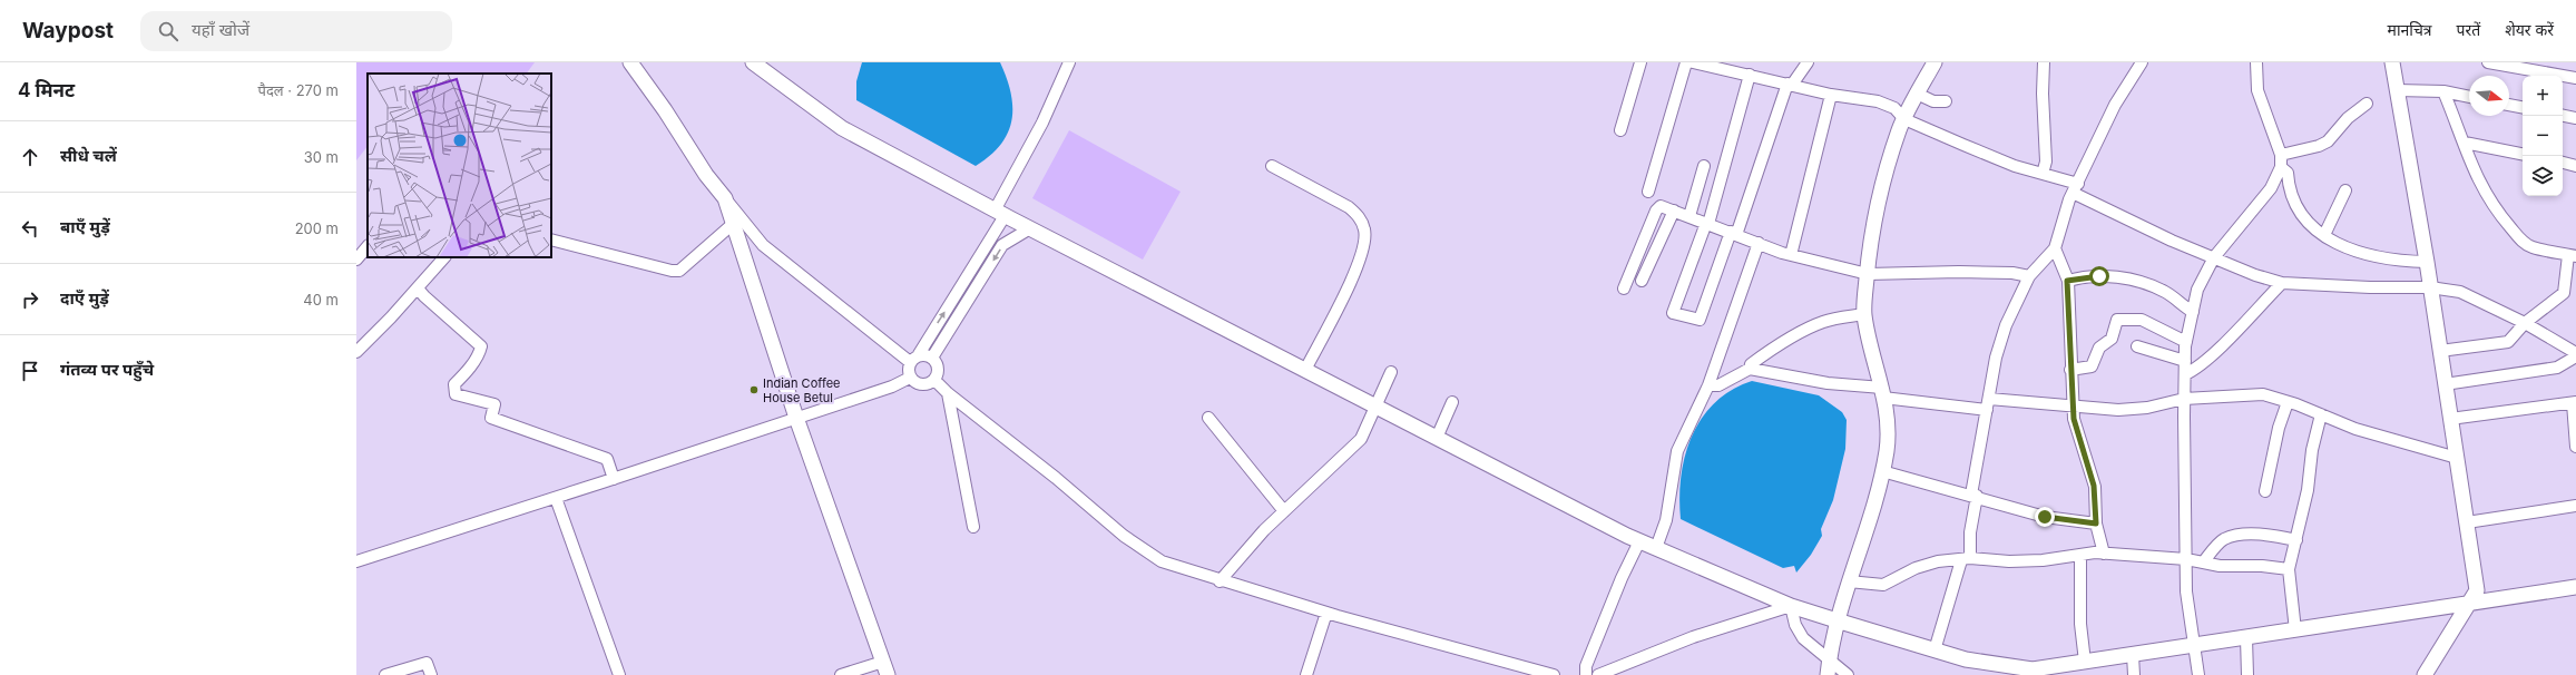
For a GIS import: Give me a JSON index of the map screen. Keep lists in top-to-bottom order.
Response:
{
  "places": ["Indian Coffee House Betul"],
  "north": "right",
  "page": {
    "header": "Waypost",
    "search": "यहाँ खोजें",
    "nav": ["मानचित्र", "परतें", "शेयर करें"],
    "heading": ["4 मिनट", "पैदल · 270 m"],
    "map_buttons": ["+", "−"],
    "list": [
      ["सीधे चलें", "30 m"],
      ["बाएँ मुड़ें", "200 m"],
      ["दाएँ मुड़ें", "40 m"],
      "गंतव्य पर पहुँचे"
    ]
  }
}
